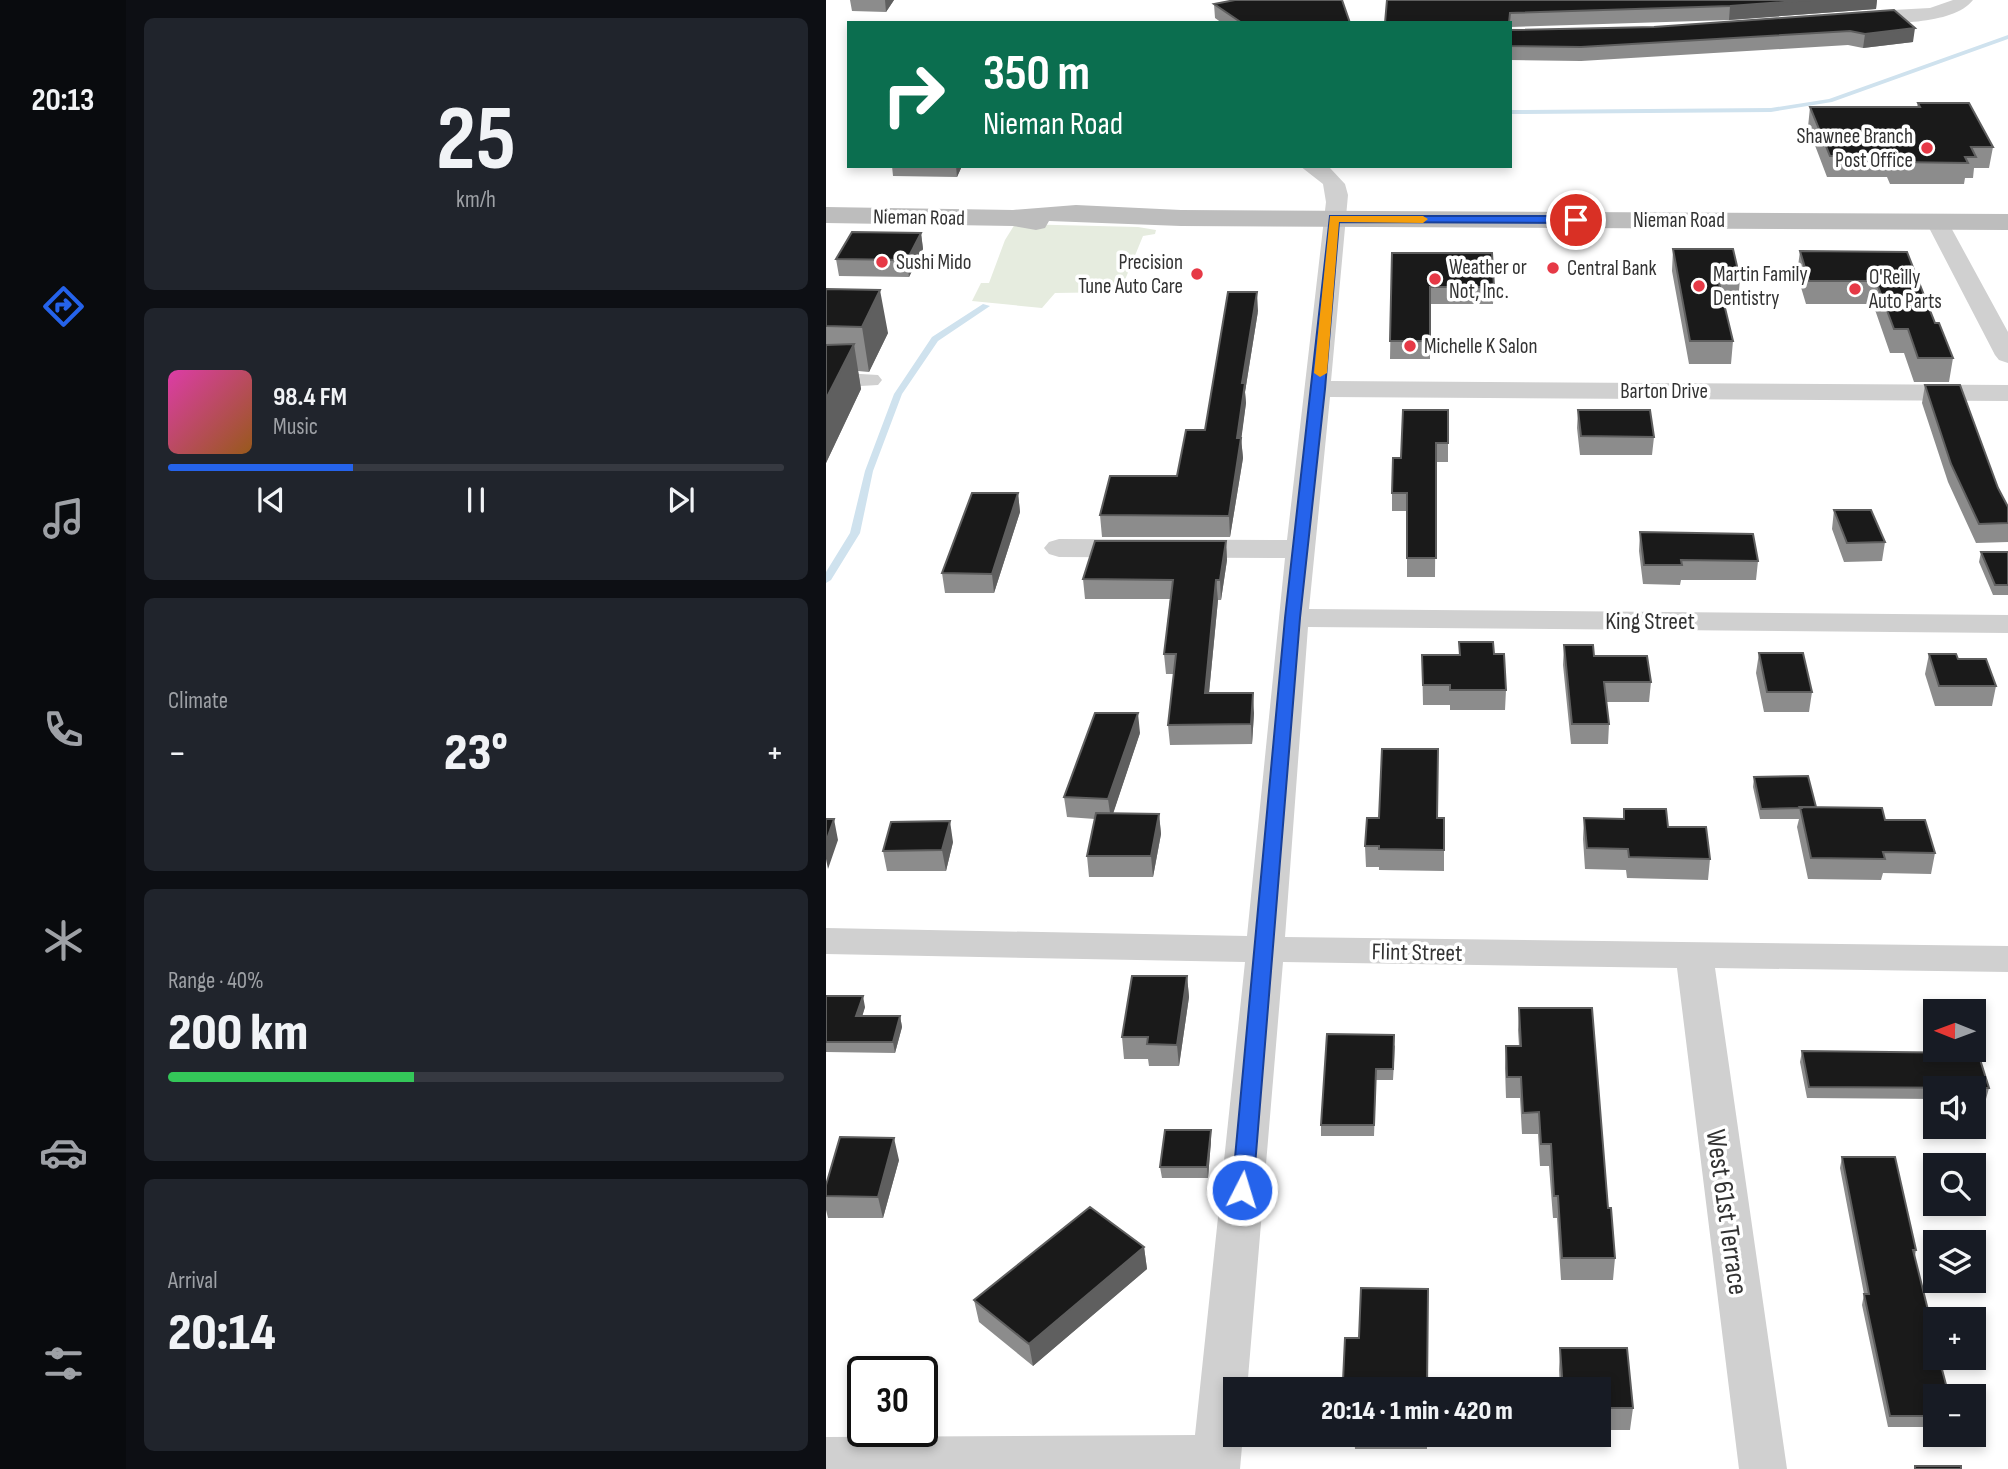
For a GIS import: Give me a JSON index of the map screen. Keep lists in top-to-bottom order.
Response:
{
  "streets": {
    "main road": ["Nieman Road"],
    "street": [
      "Barton Drive",
      "King Street",
      "Flint Street",
      "West 61st Terrace"
    ]
  },
  "crossings": [
    ["Flint Street", "West 61st Terrace"]
  ],
  "places": [
    "Shawnee Branch Post Office",
    "Sushi Mido",
    "Central Bank",
    "Precision Tune Auto Care",
    "Weather or Not, Inc.",
    "Martin Family Dentistry",
    "O'Reilly Auto Parts",
    "Michelle K Salon"
  ],
  "north": "left",
  "page": {
    "tabs": "20:13",
    "tile": [
      ["25", "km/h"],
      "Climate",
      ["Range · 40%", "200 km"],
      ["Arrival", "20:14"]
    ],
    "turn": ["350 m", "Nieman Road"],
    "song": ["98.4 FM", "Music"],
    "heat": ["−", "23°", "+"],
    "map_buttons": ["+", "−"],
    "limit": "30",
    "trip": "20:14 · 1 min · 420 m"
  }
}
